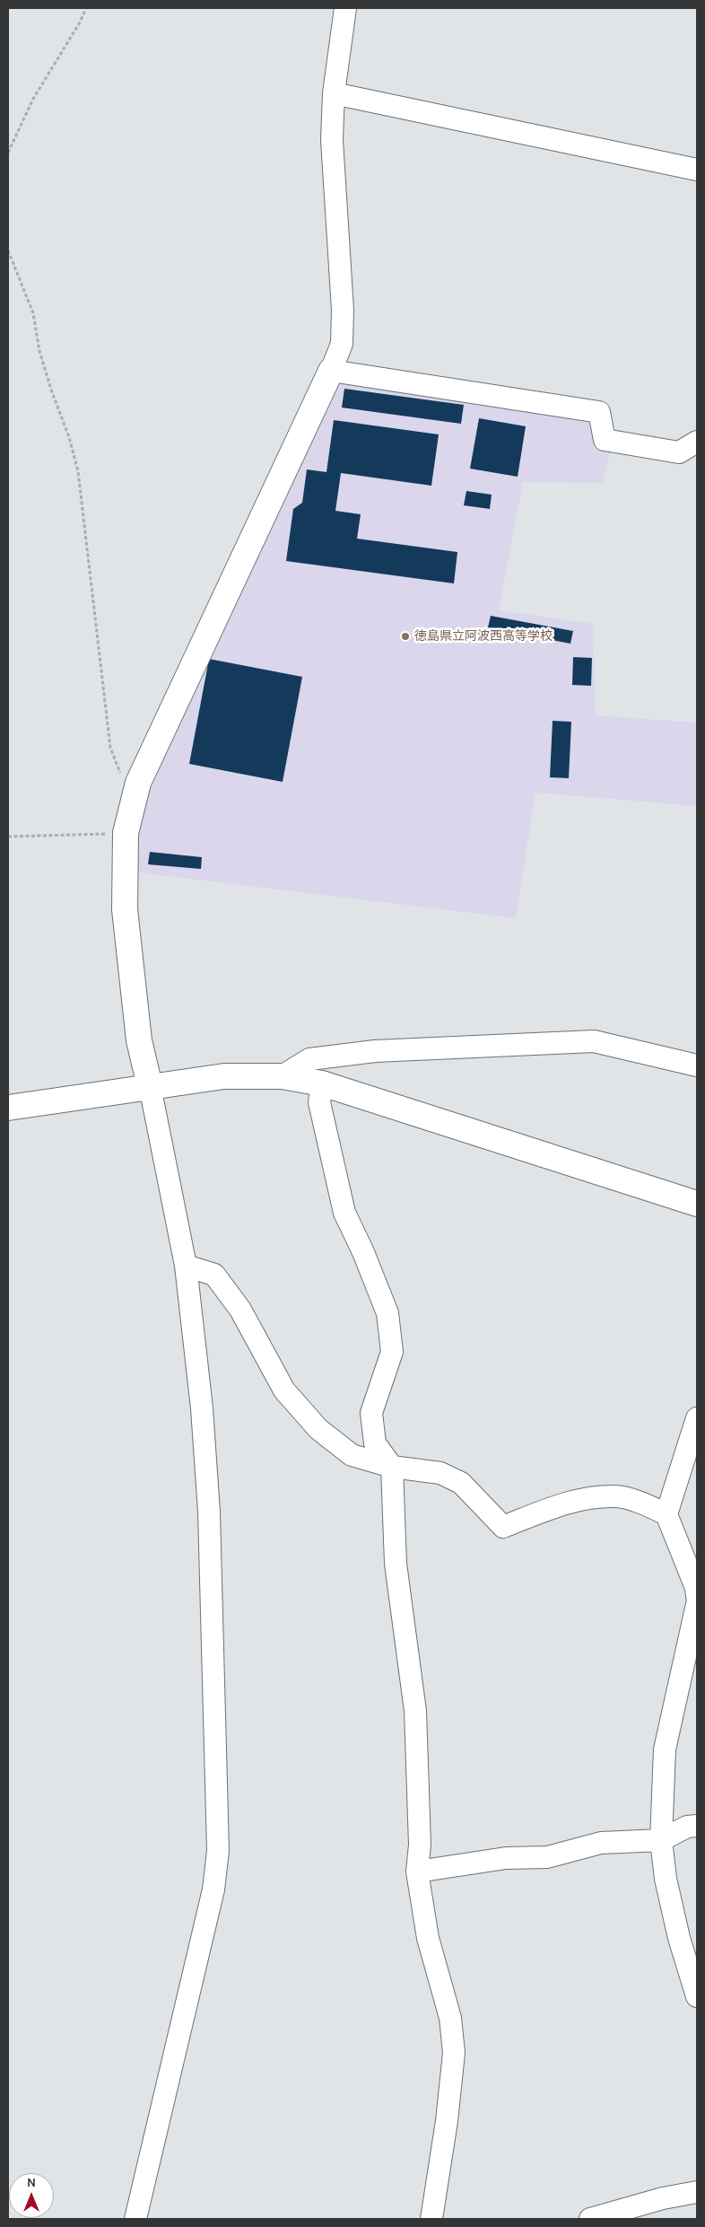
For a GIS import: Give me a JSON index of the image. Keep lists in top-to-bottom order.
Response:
{
  "places": ["徳島県立阿波西高等学校"],
  "north": "top"
}
